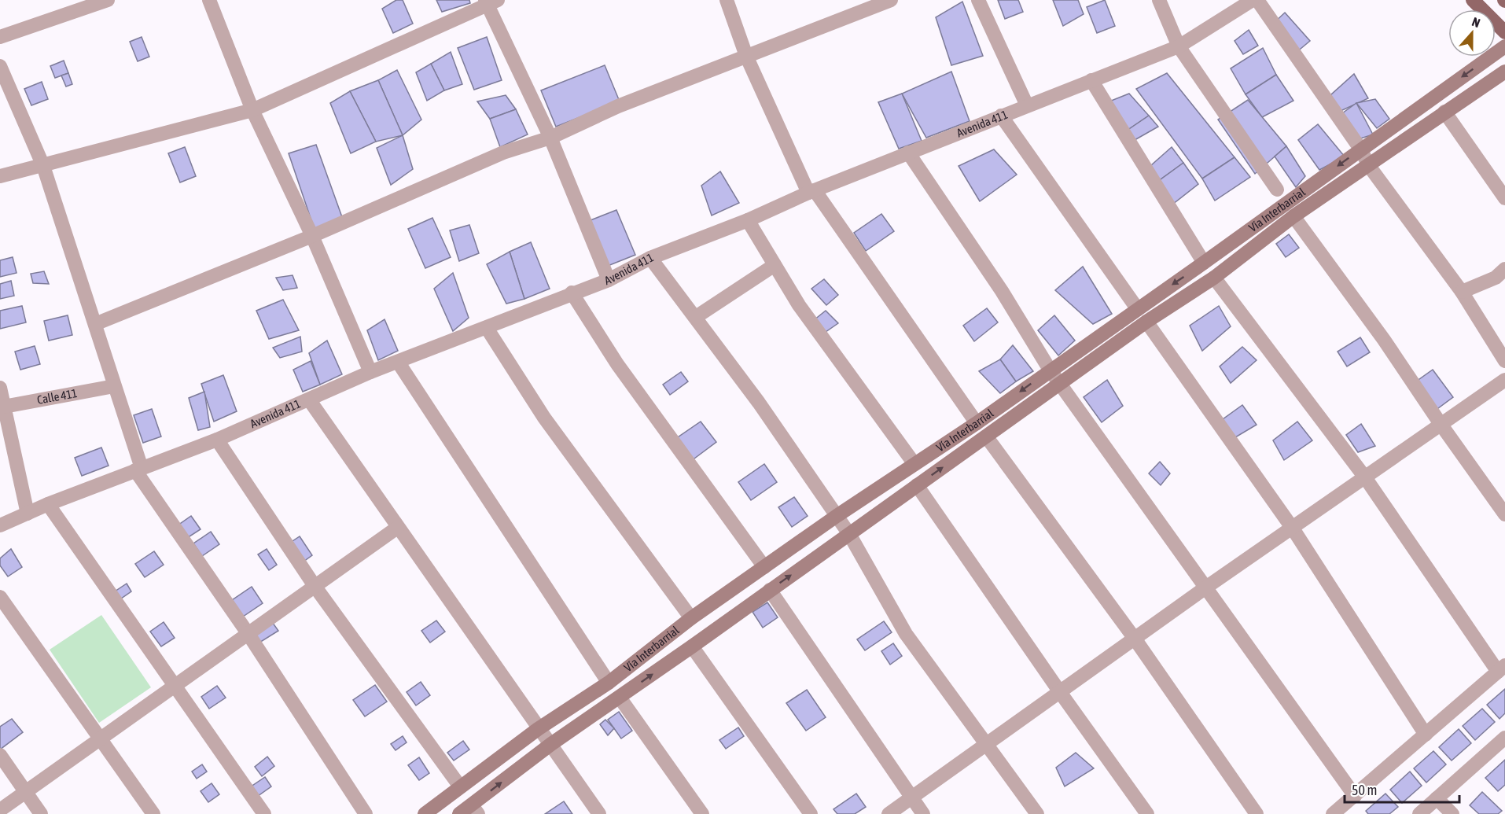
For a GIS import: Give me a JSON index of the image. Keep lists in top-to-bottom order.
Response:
{
  "streets": {
    "main road": ["Vía Interbarrial"],
    "street": ["Avenida 411", "Calle 411"]
  },
  "scale_bar": "50 m",
  "north": "top"
}
